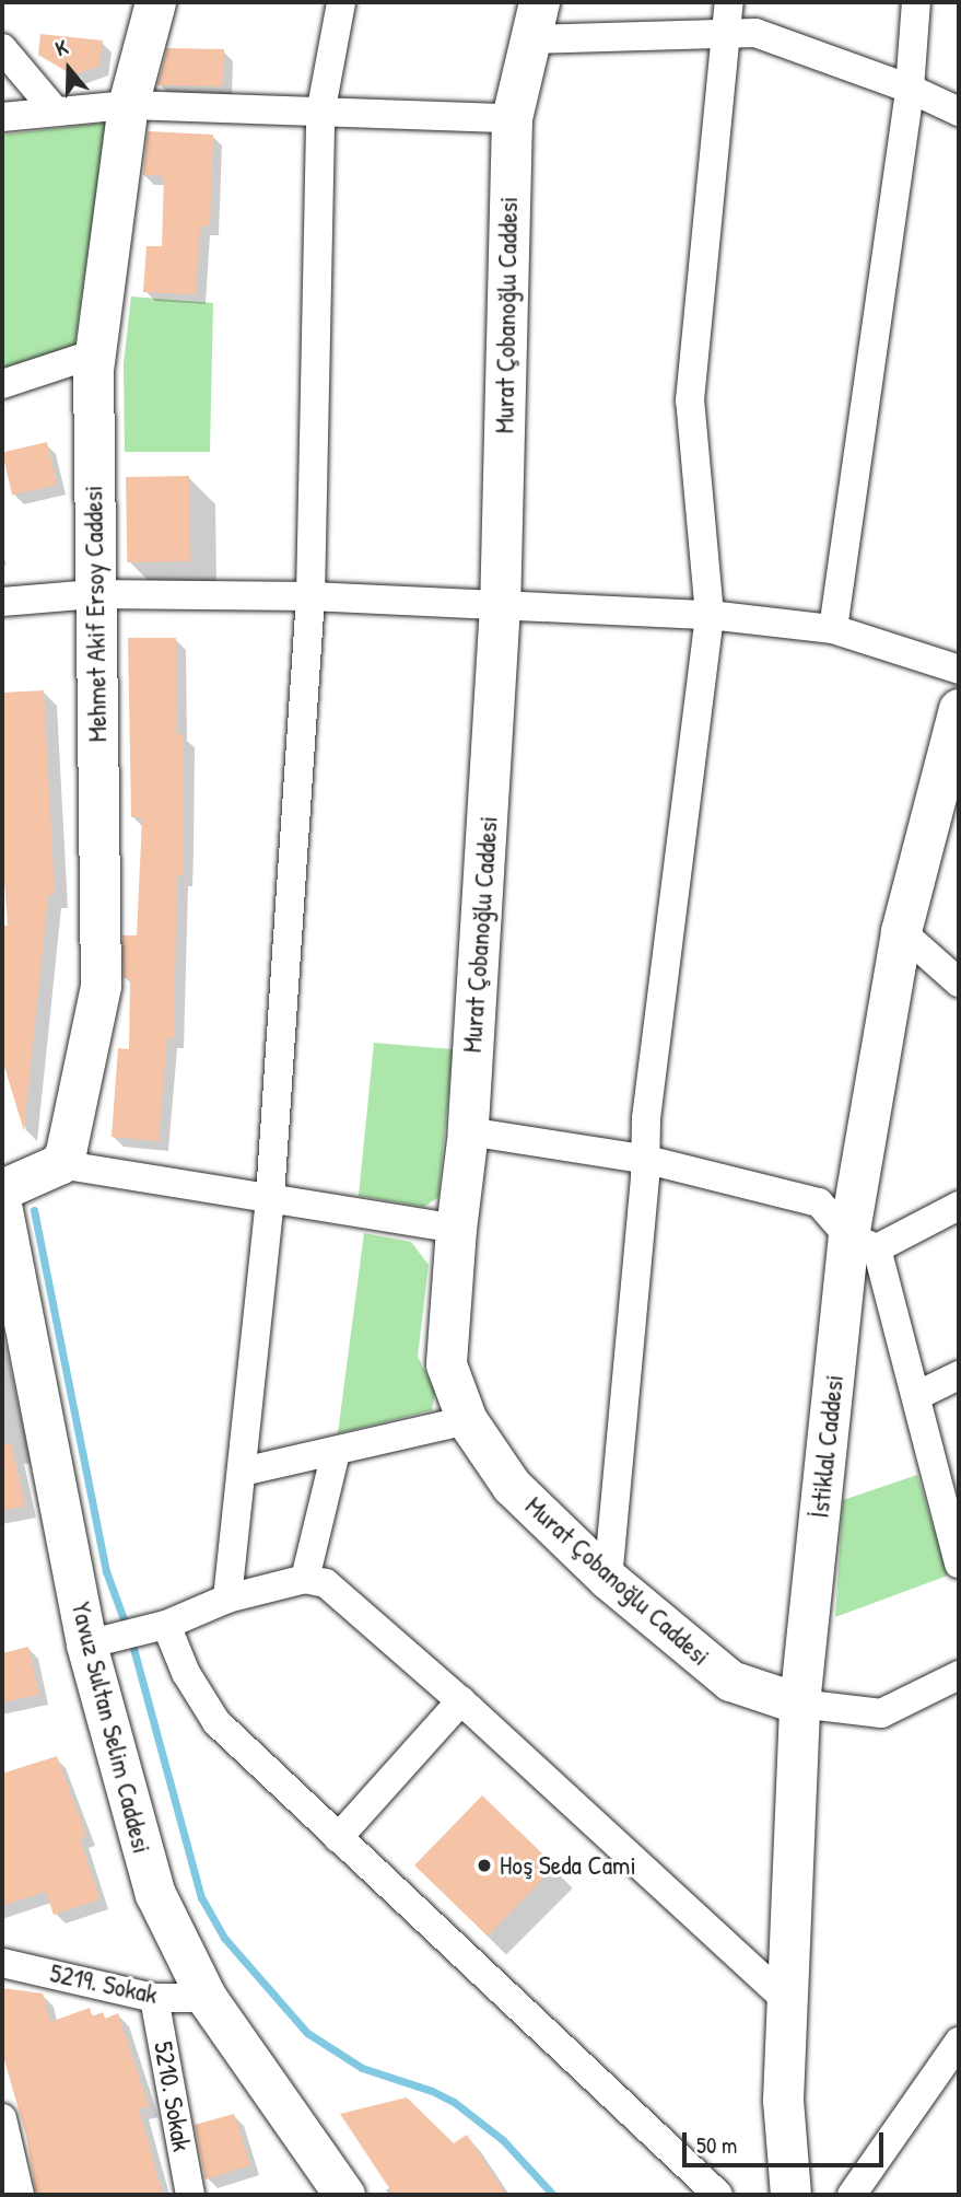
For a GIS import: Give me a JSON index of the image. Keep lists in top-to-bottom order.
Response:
{
  "streets": {
    "street": [
      "Murat Çobanoğlu Caddesi",
      "Mehmet Akif Ersoy Caddesi",
      "İstiklal Caddesi",
      "Yavuz Sultan Selim Caddesi",
      "5219. Sokak",
      "5210. Sokak"
    ]
  },
  "crossings": [
    ["Murat Çobanoğlu Caddesi", "İstiklal Caddesi"],
    ["Yavuz Sultan Selim Caddesi", "5219. Sokak"],
    ["5219. Sokak", "5210. Sokak"]
  ],
  "places": ["Hoş Seda Cami"],
  "scale_bar": "50 m",
  "north": "top"
}
